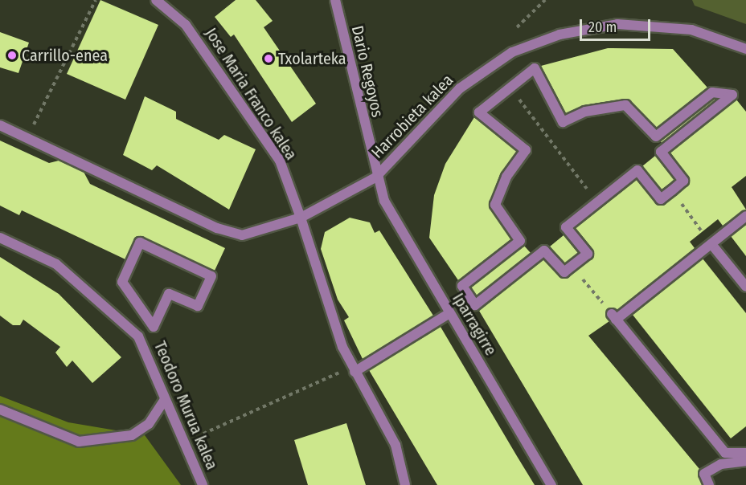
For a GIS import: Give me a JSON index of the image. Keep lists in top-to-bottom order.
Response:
{
  "streets": {
    "street": [
      "Dario Regoyos",
      "Jose Maria Franco kalea",
      "Harrobieta kalea",
      "Iparragirre",
      "Teodoro Murua kalea"
    ]
  },
  "crossings": [
    ["Dario Regoyos", "Harrobieta kalea"],
    ["Dario Regoyos", "Iparragirre"],
    ["Harrobieta kalea", "Iparragirre"]
  ],
  "places": ["Carrillo-enea", "Txolarteka"],
  "scale_bar": "20 m"
}
